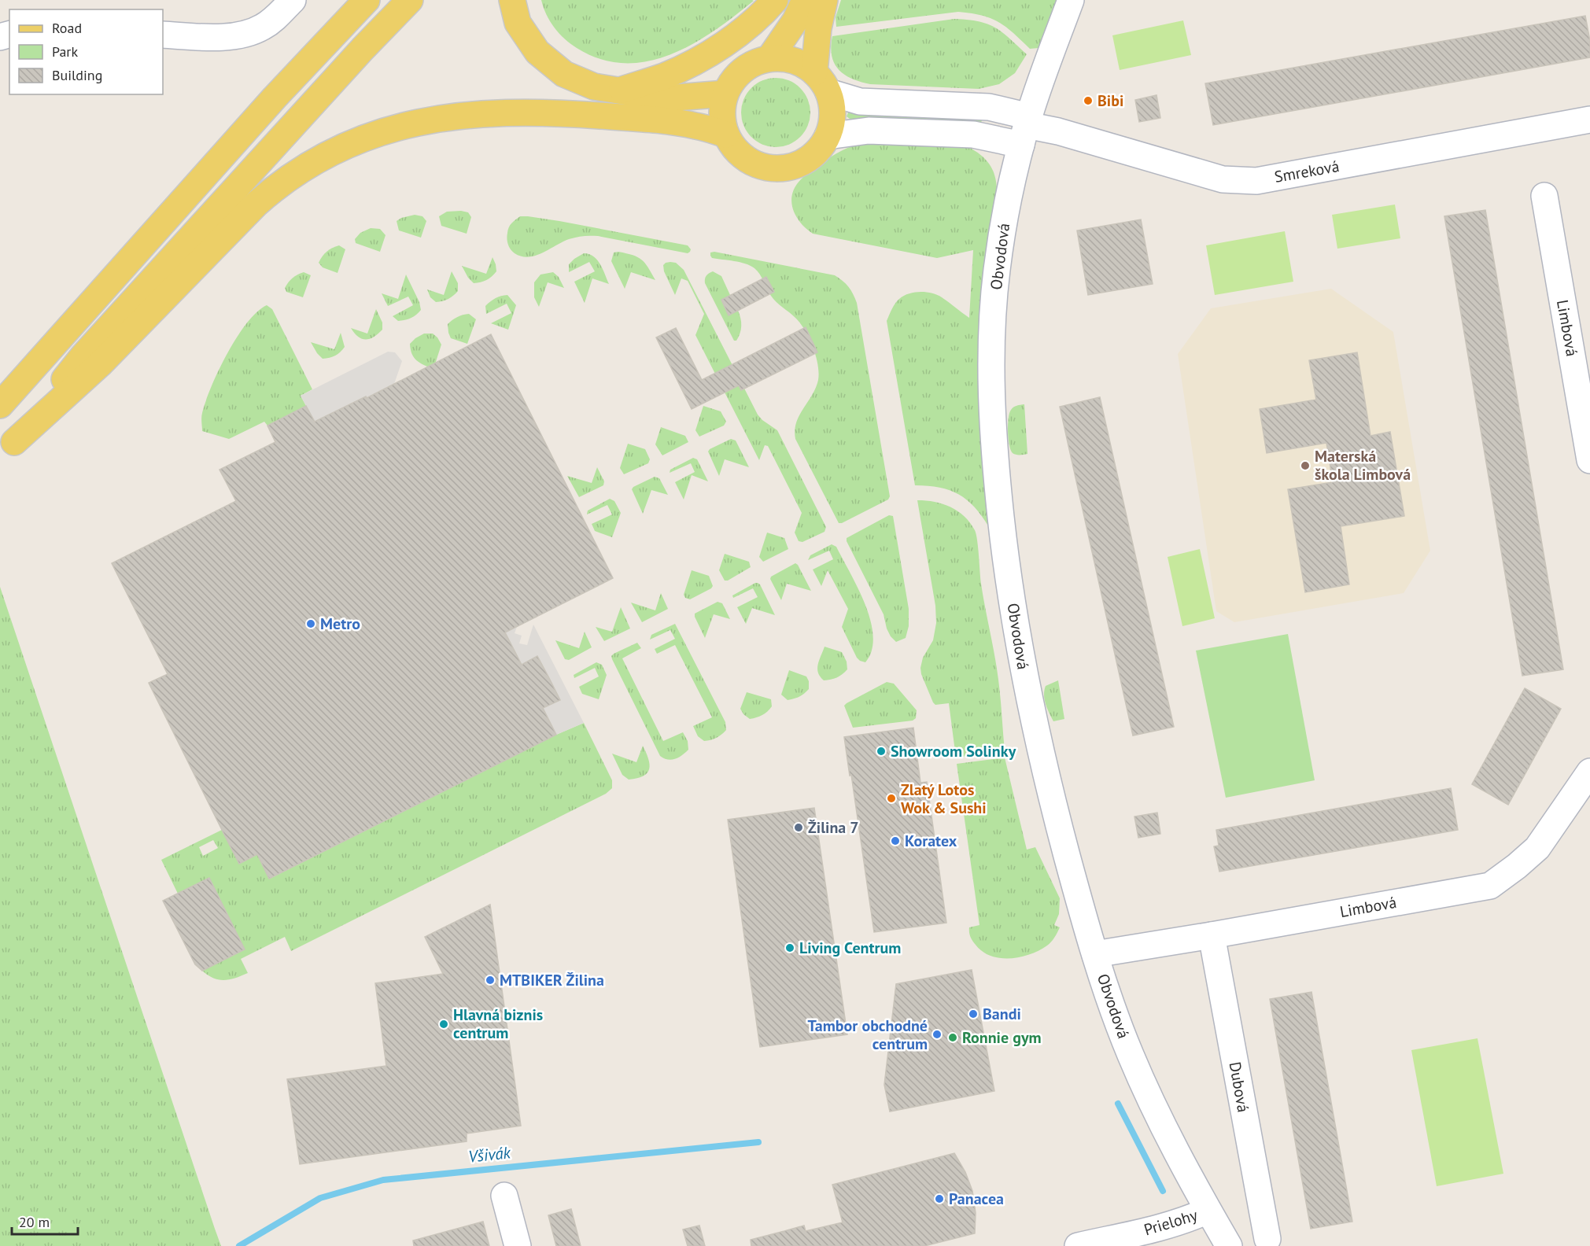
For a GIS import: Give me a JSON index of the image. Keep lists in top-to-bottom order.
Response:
{
  "streets": {
    "street": [
      "Smreková",
      "Obvodová",
      "Limbová",
      "Dubová",
      "Prielohy"
    ]
  },
  "crossings": [
    ["Smreková", "Obvodová"],
    ["Obvodová", "Limbová"],
    ["Obvodová", "Prielohy"],
    ["Limbová", "Dubová"]
  ],
  "water": ["Všivák"],
  "places": [
    "Bibi",
    "Materská škola Limbová",
    "Metro",
    "Showroom Solinky",
    "Zlatý Lotos Wok & Sushi",
    "Žilina 7",
    "Koratex",
    "Living Centrum",
    "MTBIKER Žilina",
    "Bandi",
    "Hlavná biznis centrum",
    "Tambor obchodné centrum",
    "Ronnie gym",
    "Panacea"
  ],
  "legend": ["Road", "Park", "Building"],
  "scale_bar": "20 m"
}
